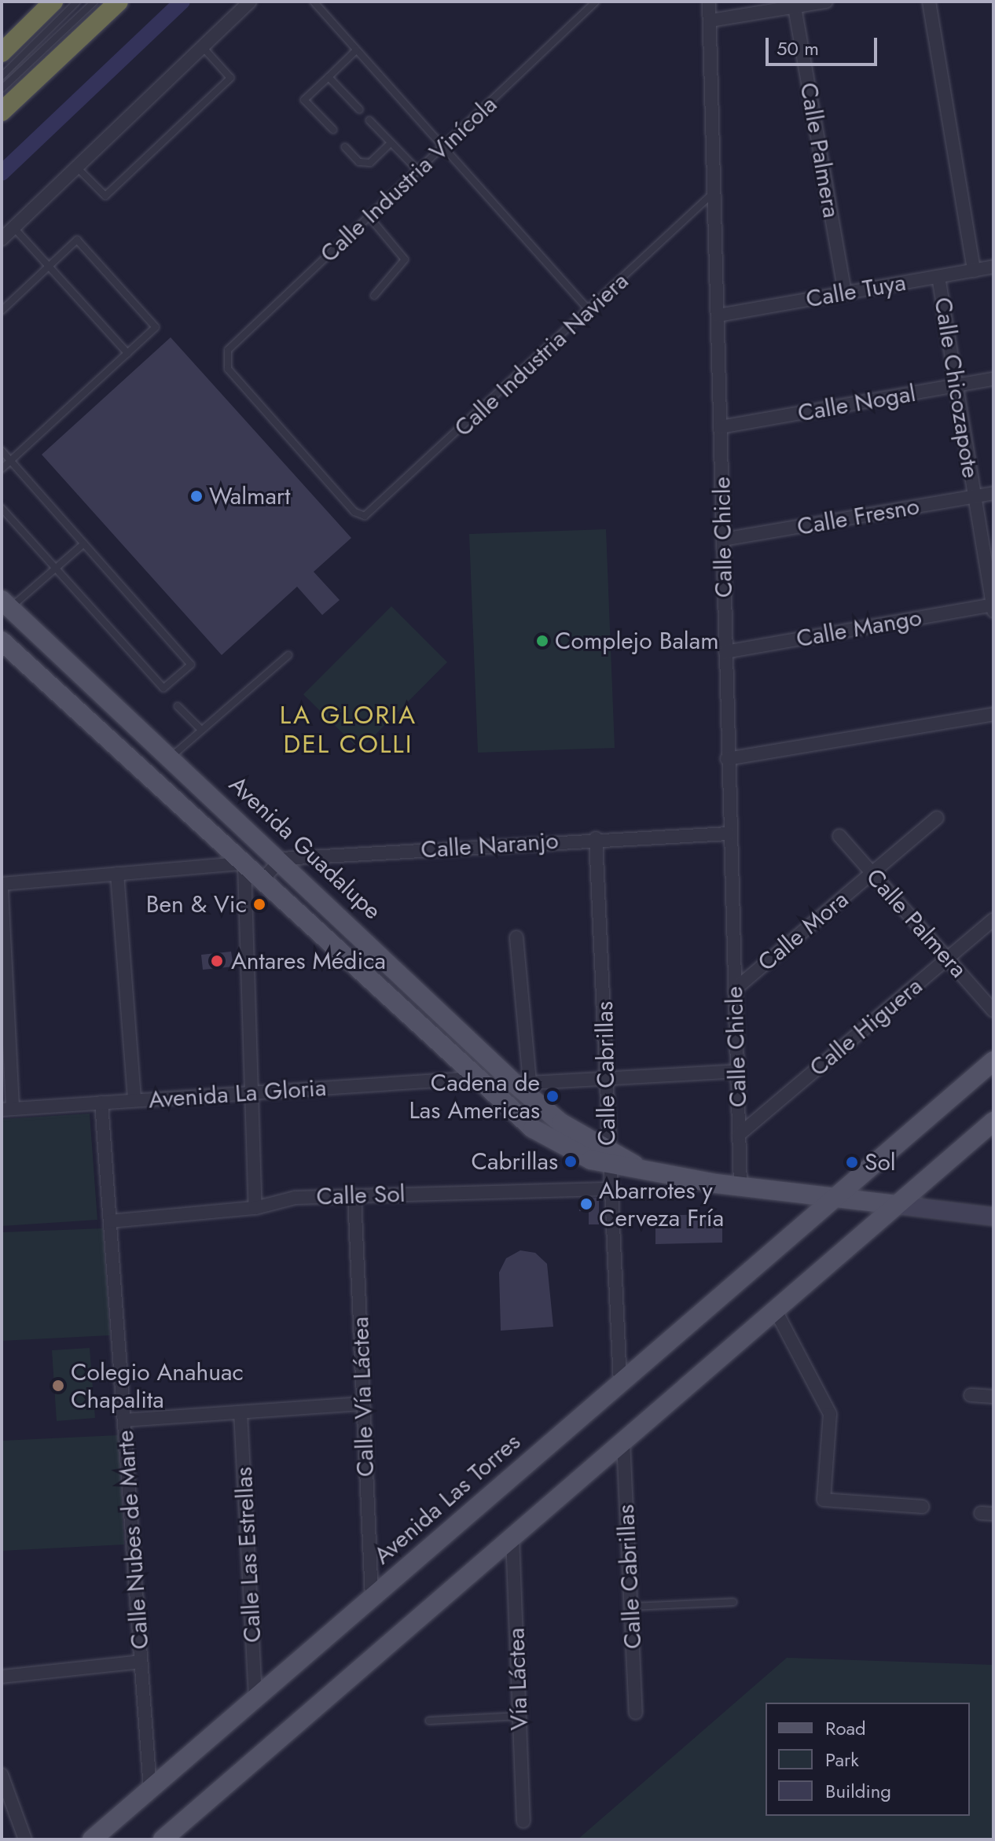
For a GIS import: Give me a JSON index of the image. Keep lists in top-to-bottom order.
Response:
{
  "streets": {
    "main road": ["Avenida Guadalupe", "Avenida Las Torres"],
    "street": [
      "Calle Palmera",
      "Calle Tuya",
      "Calle Chicozapote",
      "Calle Nogal",
      "Calle Fresno",
      "Calle Chicle",
      "Calle Mango",
      "Calle Naranjo",
      "Calle Mora",
      "Calle Higuera",
      "Calle Cabrillas",
      "Avenida La Gloria",
      "Calle Sol",
      "Calle Vía Láctea",
      "Calle Nubes de Marte",
      "Calle Las Estrellas",
      "Vía Láctea"
    ],
    "lane": ["Calle Industria Vinícola", "Calle Industria Naviera"]
  },
  "crossings": [
    ["Calle Palmera", "Calle Tuya"],
    ["Calle Palmera", "Calle Mora"],
    ["Calle Palmera", "Calle Higuera"],
    ["Calle Industria Vinícola", "Calle Industria Naviera"],
    ["Calle Tuya", "Calle Chicozapote"],
    ["Calle Tuya", "Calle Chicle"],
    ["Calle Industria Naviera", "Calle Chicle"],
    ["Calle Chicozapote", "Calle Nogal"],
    ["Calle Chicozapote", "Calle Fresno"],
    ["Calle Chicozapote", "Calle Mango"],
    ["Calle Nogal", "Calle Chicle"],
    ["Calle Fresno", "Calle Chicle"],
    ["Calle Chicle", "Calle Mango"],
    ["Calle Chicle", "Calle Naranjo"],
    ["Calle Chicle", "Calle Mora"],
    ["Calle Chicle", "Calle Higuera"],
    ["Calle Naranjo", "Avenida Guadalupe"],
    ["Calle Naranjo", "Calle Cabrillas"],
    ["Avenida Guadalupe", "Calle Cabrillas"],
    ["Calle Cabrillas", "Calle Sol"],
    ["Calle Cabrillas", "Avenida Las Torres"],
    ["Avenida La Gloria", "Calle Nubes de Marte"],
    ["Calle Sol", "Calle Vía Láctea"],
    ["Calle Sol", "Calle Nubes de Marte"],
    ["Calle Vía Láctea", "Avenida Las Torres"],
    ["Avenida Las Torres", "Calle Nubes de Marte"],
    ["Avenida Las Torres", "Calle Las Estrellas"]
  ],
  "districts": ["LA GLORIA DEL COLLI"],
  "places": [
    "Walmart",
    "Complejo Balam",
    "Ben & Vic",
    "Antares Médica",
    "Cadena de Las Americas",
    "Cabrillas",
    "Sol",
    "Abarrotes y Cerveza Fría",
    "Colegio Anahuac Chapalita"
  ],
  "legend": ["Road", "Park", "Building"],
  "scale_bar": "50 m"
}
